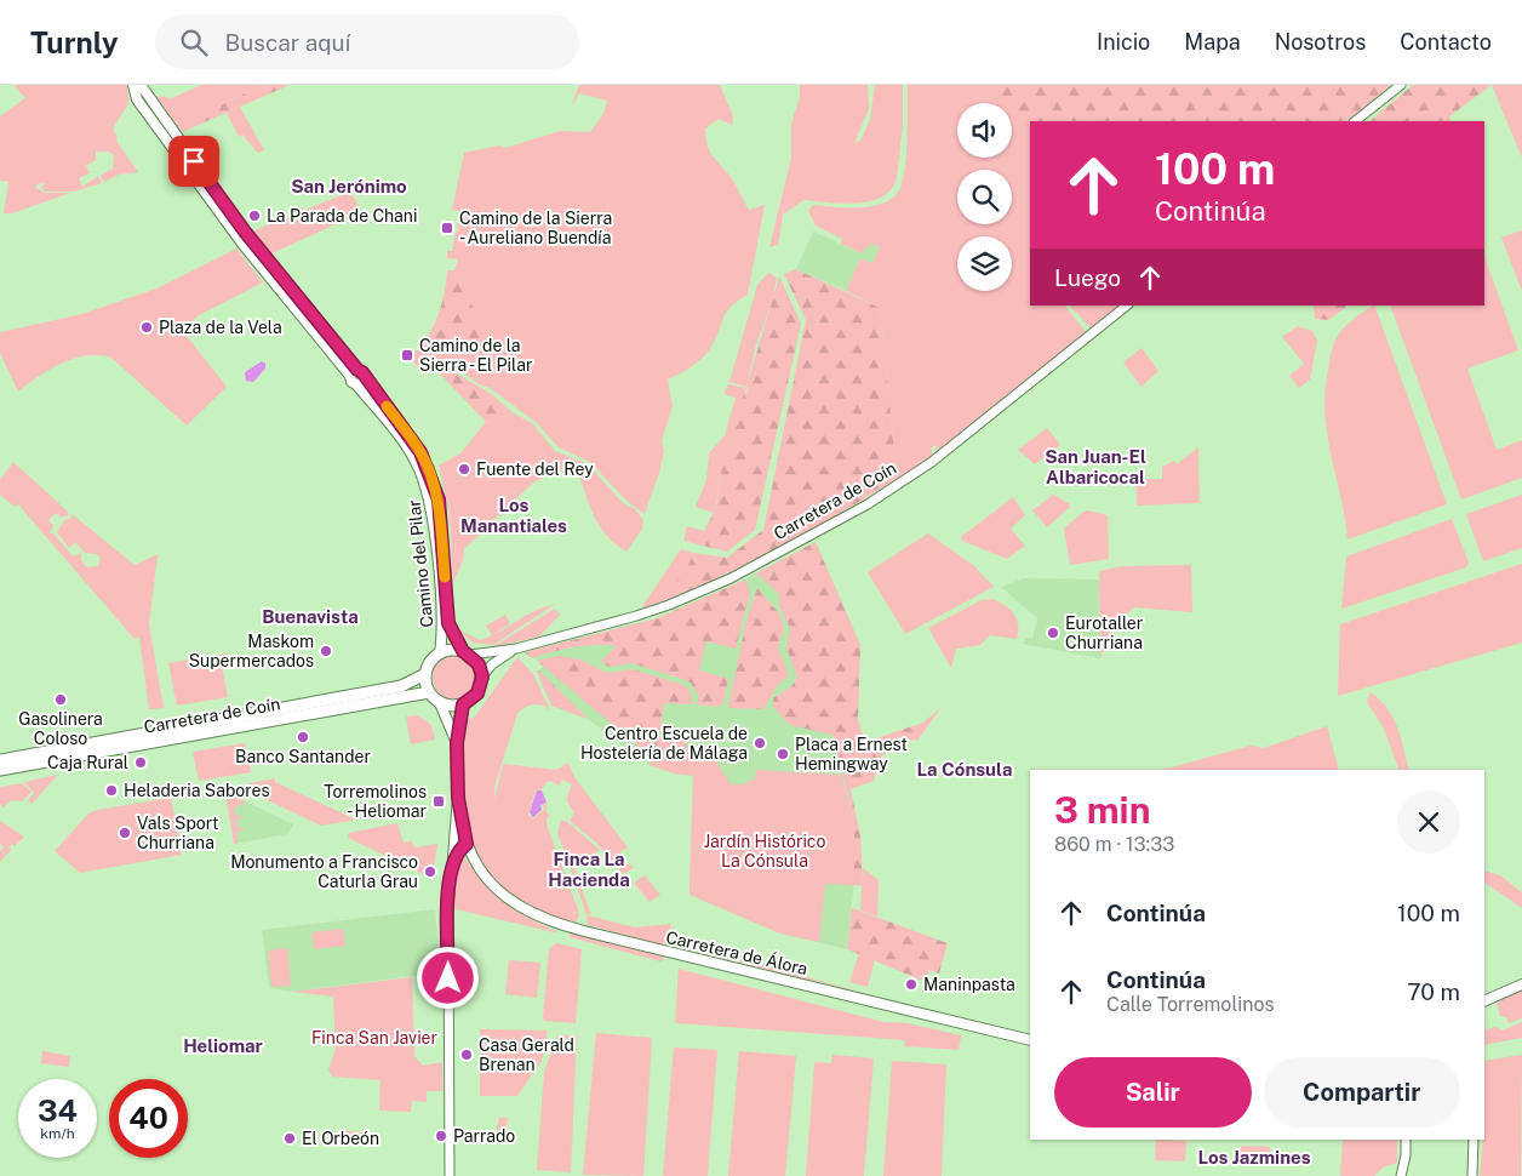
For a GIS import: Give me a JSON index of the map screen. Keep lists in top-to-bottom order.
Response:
{
  "streets": {
    "main road": ["Carretera de Coín", "Camino del Pilar", "Carretera de Álora"]
  },
  "crossings": [
    ["Carretera de Coín", "Camino del Pilar"]
  ],
  "districts": [
    "San Jerónimo",
    "San Juan-El Albaricocal",
    "Los Manantiales",
    "Buenavista",
    "La Cónsula",
    "Finca La Hacienda",
    "Heliomar",
    "Los Jazmines"
  ],
  "parks": ["Jardín Histórico La Cónsula", "Finca San Javier"],
  "places": {
    "other": [
      "La Parada de Chani",
      "Plaza de la Vela",
      "Fuente del Rey",
      "Eurotaller Churriana",
      "Maskom Supermercados",
      "Gasolinera Coloso",
      "Banco Santander",
      "Centro Escuela de Hostelería de Málaga",
      "Placa a Ernest Hemingway",
      "Caja Rural",
      "Heladeria Sabores",
      "Vals Sport Churriana",
      "Monumento a Francisco Caturla Grau",
      "Maninpasta",
      "Casa Gerald Brenan",
      "Parrado",
      "El Orbeón"
    ],
    "transit": ["Camino de la Sierra - Aureliano Buendía", "Camino de la Sierra - El Pilar", "Torremolinos - Heliomar"]
  },
  "page": {
    "header": "Turnly",
    "search": "Buscar aquí",
    "nav": [
      "Inicio",
      "Mapa",
      "Nosotros",
      "Contacto"
    ],
    "turn": ["100 m", "Continúa"],
    "then": "Luego",
    "heading": ["3 min", "860 m · 13:33"],
    "list": [
      {
        "name": "Continúa",
        "value": "100 m"
      },
      {
        "name": "Continúa",
        "note": "Calle Torremolinos",
        "value": "70 m"
      }
    ],
    "buttons": ["Salir", "Compartir"],
    "speed": "34 km/h",
    "limit": "40"
  }
}
